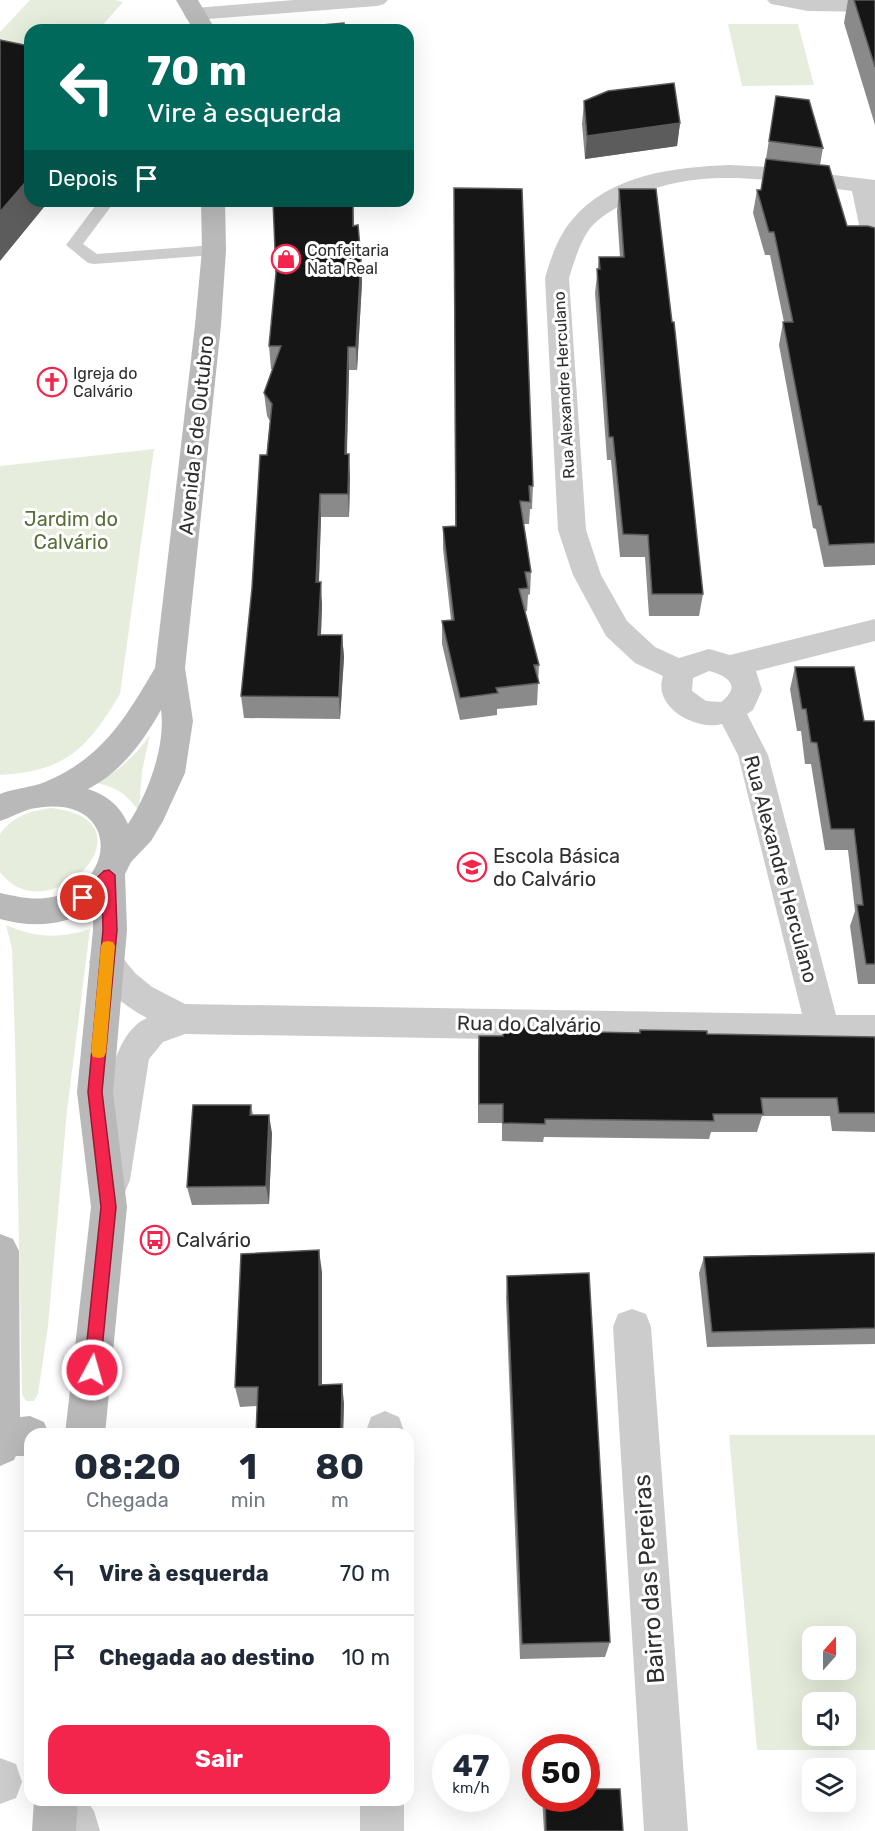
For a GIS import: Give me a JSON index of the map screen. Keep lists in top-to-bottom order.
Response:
{
  "streets": {
    "main road": ["Avenida 5 de Outubro"],
    "street": ["Rua Alexandre Herculano", "Rua do Calvário", "Bairro das Pereiras"]
  },
  "crossings": [
    ["Rua Alexandre Herculano", "Rua do Calvário"]
  ],
  "parks": ["Jardim do Calvário"],
  "places": {
    "shop": ["Confeitaria Nata Real"],
    "church": ["Igreja do Calvário"],
    "school or university": ["Escola Básica do Calvário"],
    "bus stop": ["Calvário"]
  },
  "north": "top",
  "page": {
    "turn": ["70 m", "Vire à esquerda"],
    "then": "Depois",
    "eta": [
      "08:20",
      "Chegada",
      "1",
      "min",
      "80",
      "m"
    ],
    "list": [
      {
        "name": "Vire à esquerda",
        "value": "70 m"
      },
      {
        "name": "Chegada ao destino",
        "value": "10 m"
      }
    ],
    "buttons": "Sair",
    "speed": "47 km/h",
    "limit": "50"
  }
}
